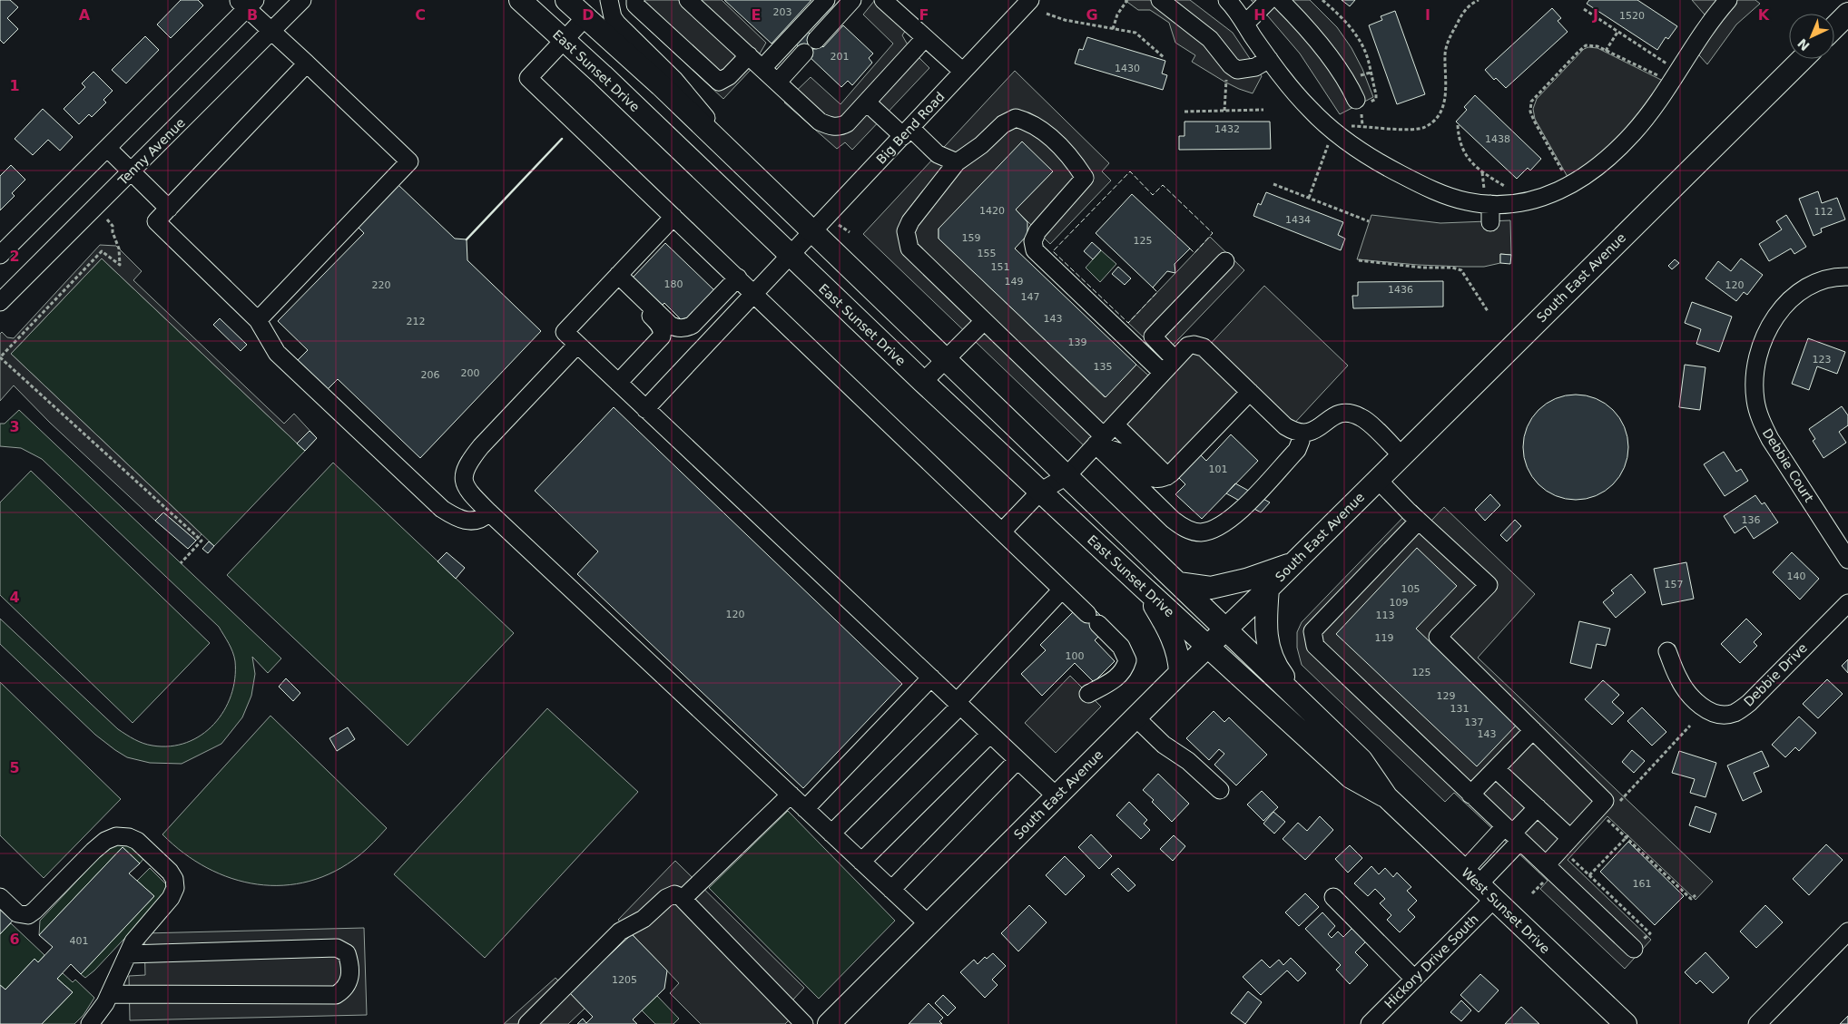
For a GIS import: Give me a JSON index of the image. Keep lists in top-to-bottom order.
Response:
{
  "streets": {
    "main road": ["East Sunset Drive", "South East Avenue", "West Sunset Drive"],
    "street": [
      "Big Bend Road",
      "Tenny Avenue",
      "Debbie Court",
      "Debbie Drive",
      "Hickory Drive South"
    ]
  },
  "crossings": [
    ["East Sunset Drive", "Big Bend Road"],
    ["East Sunset Drive", "South East Avenue"],
    ["East Sunset Drive", "West Sunset Drive"],
    ["South East Avenue", "West Sunset Drive"],
    ["West Sunset Drive", "Hickory Drive South"]
  ],
  "house_numbers": [
    "203",
    "1520",
    "201",
    "1430",
    "1432",
    "1438",
    "1420",
    "112",
    "1434",
    "159",
    "125",
    "155",
    "151",
    "149",
    "180",
    "220",
    "120",
    "1436",
    "147",
    "143",
    "212",
    "139",
    "123",
    "135",
    "200",
    "206",
    "101",
    "136",
    "140",
    "157",
    "105",
    "109",
    "120",
    "113",
    "119",
    "100",
    "125",
    "129",
    "131",
    "137",
    "143",
    "161",
    "401",
    "1205"
  ],
  "north": "bottom left",
  "grid": {
    "columns": [
      "A",
      "B",
      "C",
      "D",
      "E",
      "F",
      "G",
      "H",
      "I",
      "J",
      "K"
    ],
    "rows": [
      "1",
      "2",
      "3",
      "4",
      "5",
      "6"
    ]
  }
}
